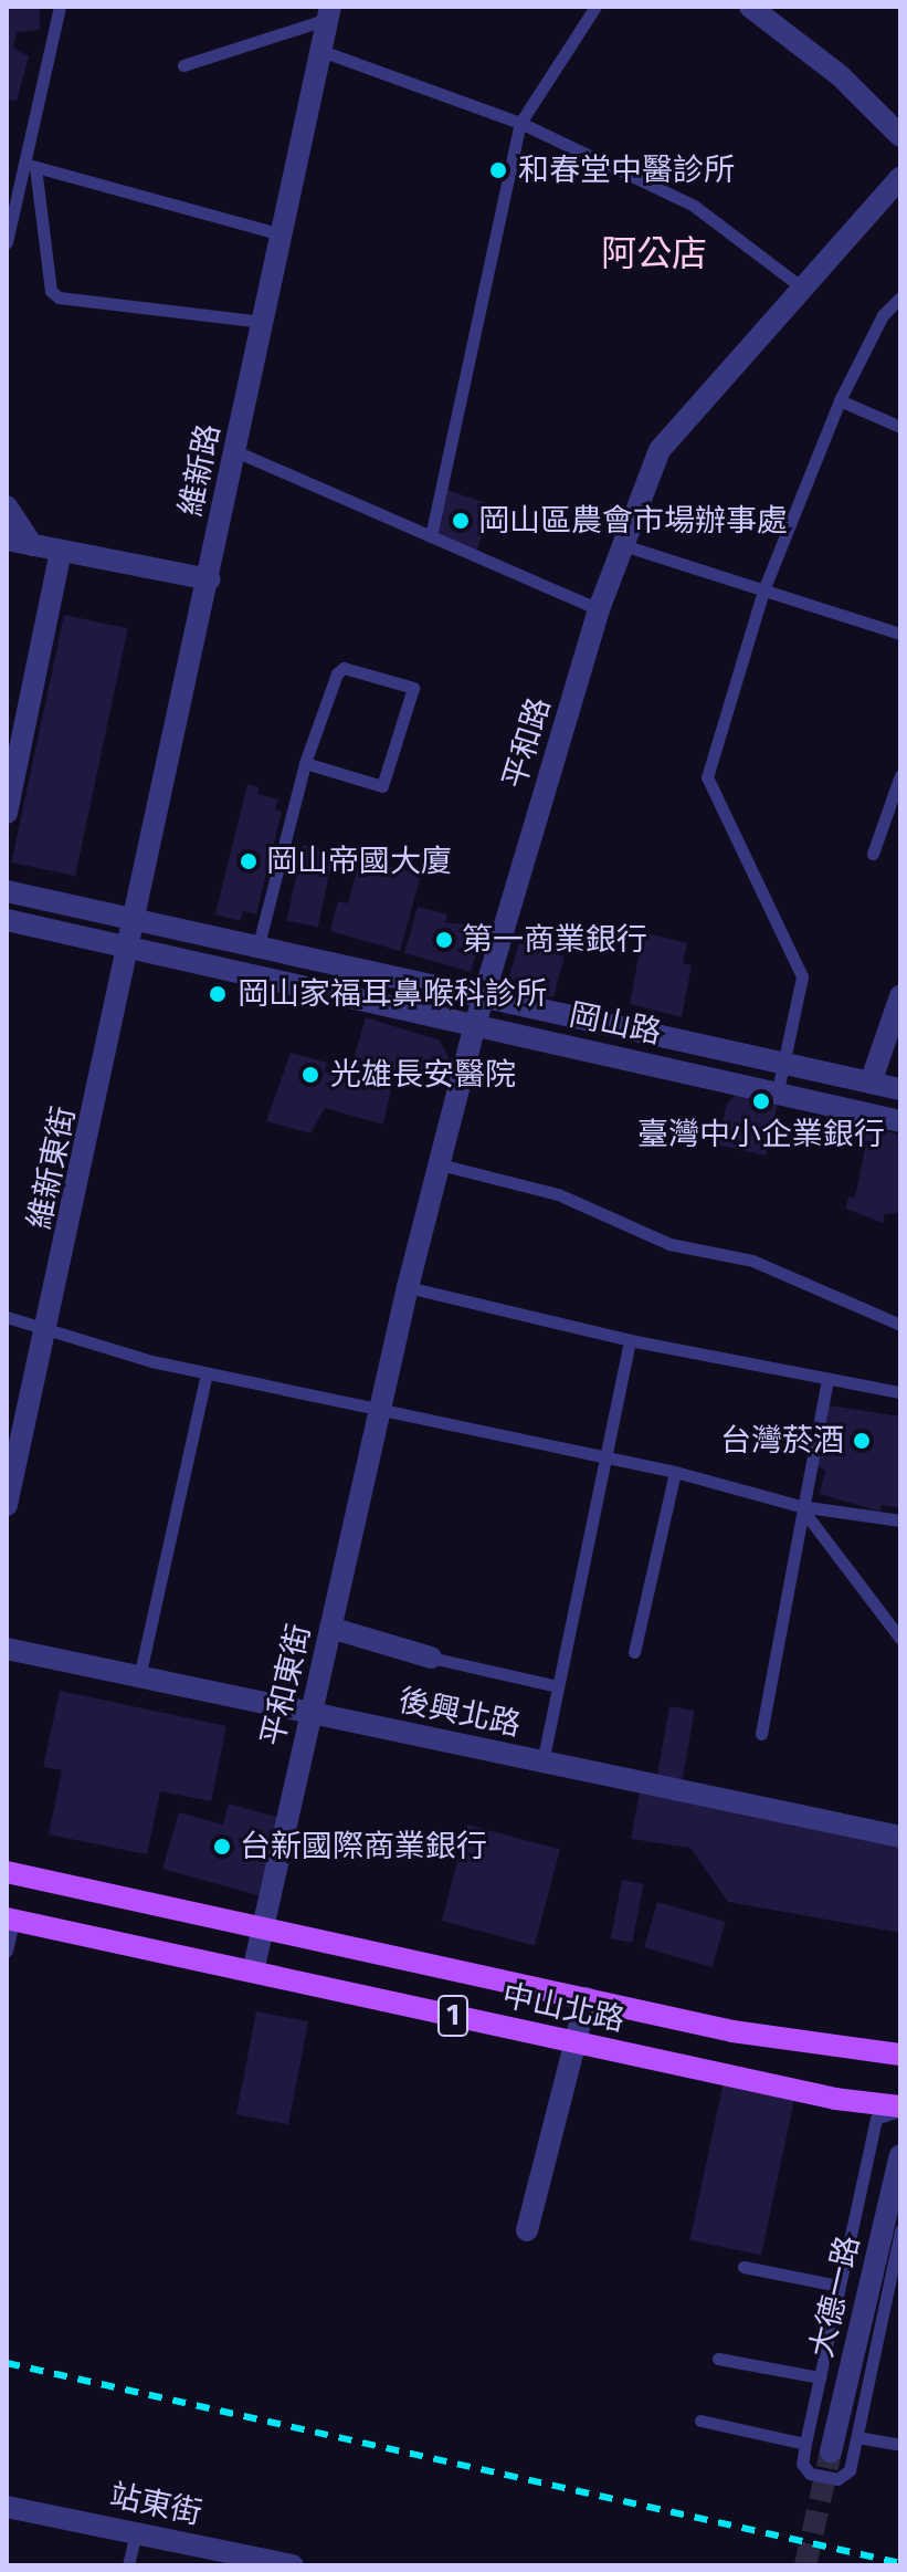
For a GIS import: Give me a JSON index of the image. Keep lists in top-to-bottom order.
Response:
{
  "streets": {
    "main road": ["中山北路", "1"],
    "street": [
      "維新路",
      "平和路",
      "岡山路",
      "維新東街",
      "平和東街",
      "後興北路",
      "大德一路",
      "站東街"
    ]
  },
  "crossings": [
    ["維新路", "岡山路"],
    ["維新路", "維新東街"],
    ["平和路", "岡山路"],
    ["平和路", "平和東街"],
    ["岡山路", "維新東街"],
    ["平和東街", "後興北路"],
    ["平和東街", "中山北路"]
  ],
  "districts": ["阿公店"],
  "places": [
    "和春堂中醫診所",
    "岡山區農會市場辦事處",
    "岡山帝國大廈",
    "第一商業銀行",
    "岡山家福耳鼻喉科診所",
    "光雄長安醫院",
    "臺灣中小企業銀行",
    "台灣菸酒",
    "台新國際商業銀行"
  ]
}
